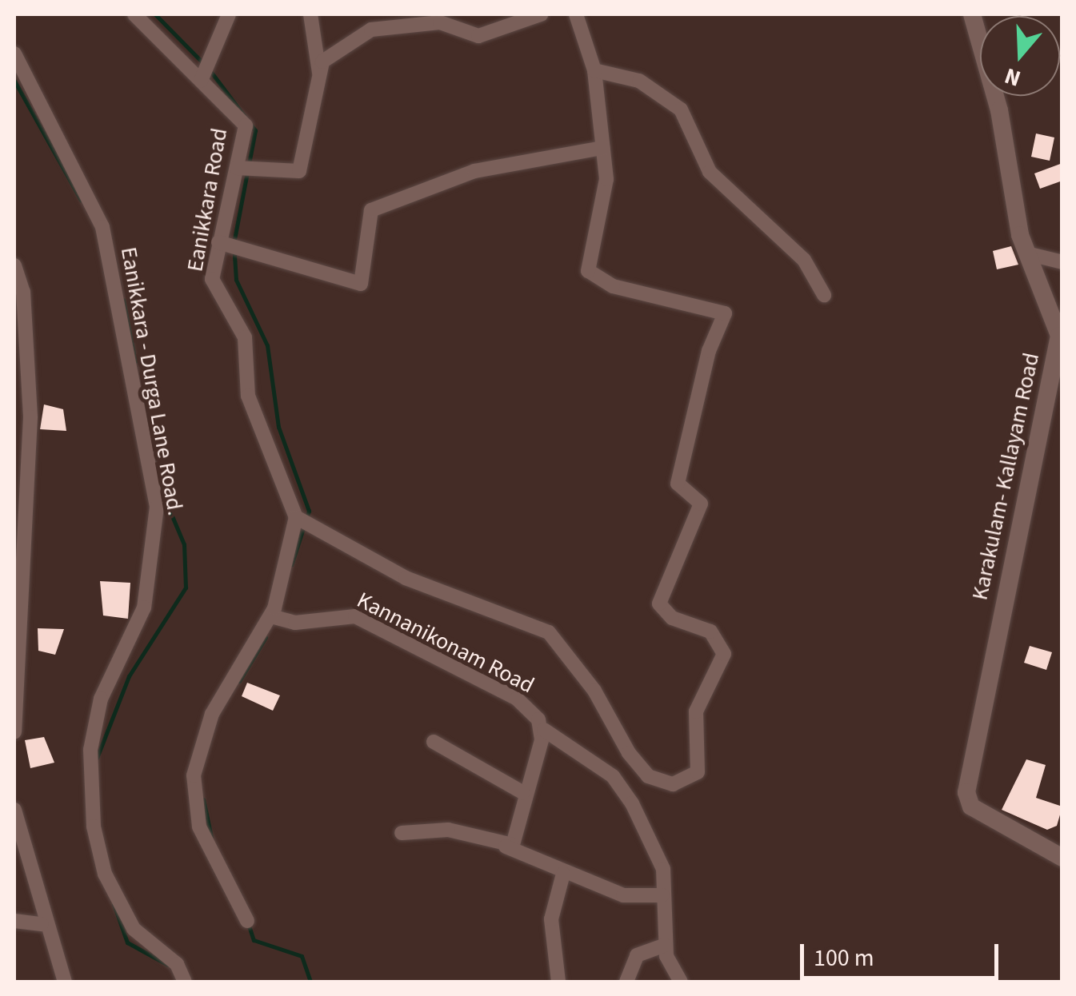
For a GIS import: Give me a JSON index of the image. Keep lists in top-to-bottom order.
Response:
{
  "streets": {
    "street": [
      "Eanikkara Road",
      "Eanikkara - Durga Lane Road.",
      "Karakulam- Kallayam Road",
      "Kannanikonam Road"
    ]
  },
  "scale_bar": "100 m",
  "north": "bottom"
}
